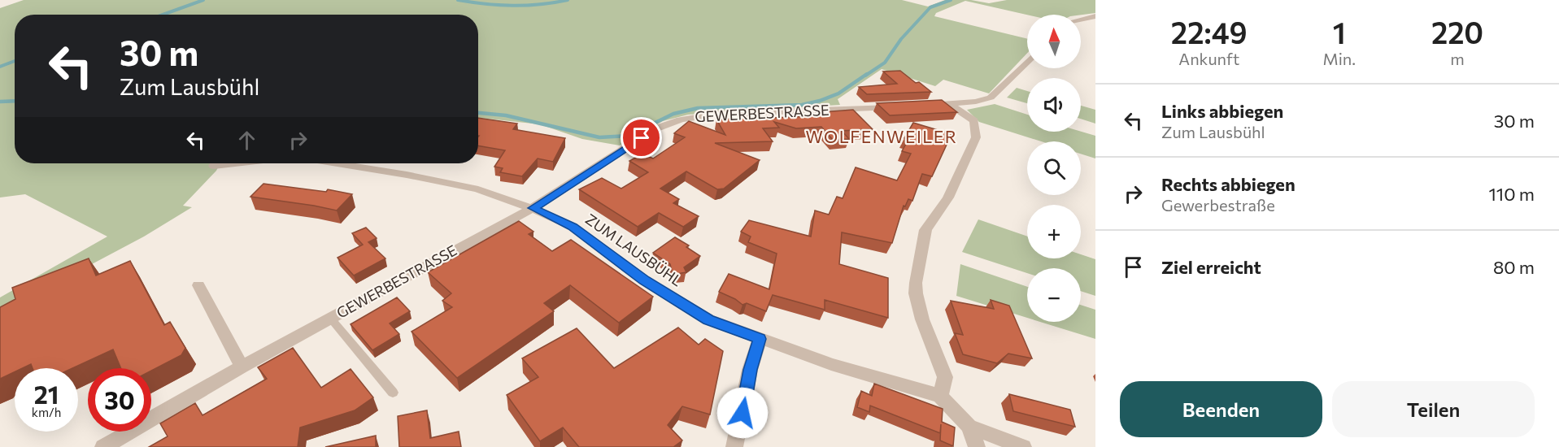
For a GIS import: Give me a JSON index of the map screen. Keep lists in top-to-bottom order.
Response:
{
  "streets": {
    "street": ["GEWERBESTRASSE", "ZUM LAUSBÜHL"]
  },
  "crossings": [
    ["GEWERBESTRASSE", "ZUM LAUSBÜHL"]
  ],
  "districts": ["WOLFENWEILER"],
  "north": "top",
  "page": {
    "eta": [
      "22:49",
      "Ankunft",
      "1",
      "Min.",
      "220",
      "m"
    ],
    "map_buttons": ["+", "−"],
    "turn": ["30 m", "Zum Lausbühl"],
    "list": [
      {
        "name": "Links abbiegen",
        "note": "Zum Lausbühl",
        "value": "30 m"
      },
      {
        "name": "Rechts abbiegen",
        "note": "Gewerbestraße",
        "value": "110 m"
      },
      {
        "name": "Ziel erreicht",
        "value": "80 m"
      }
    ],
    "speed": "21 km/h",
    "limit": "30",
    "buttons": ["Beenden", "Teilen"]
  }
}
